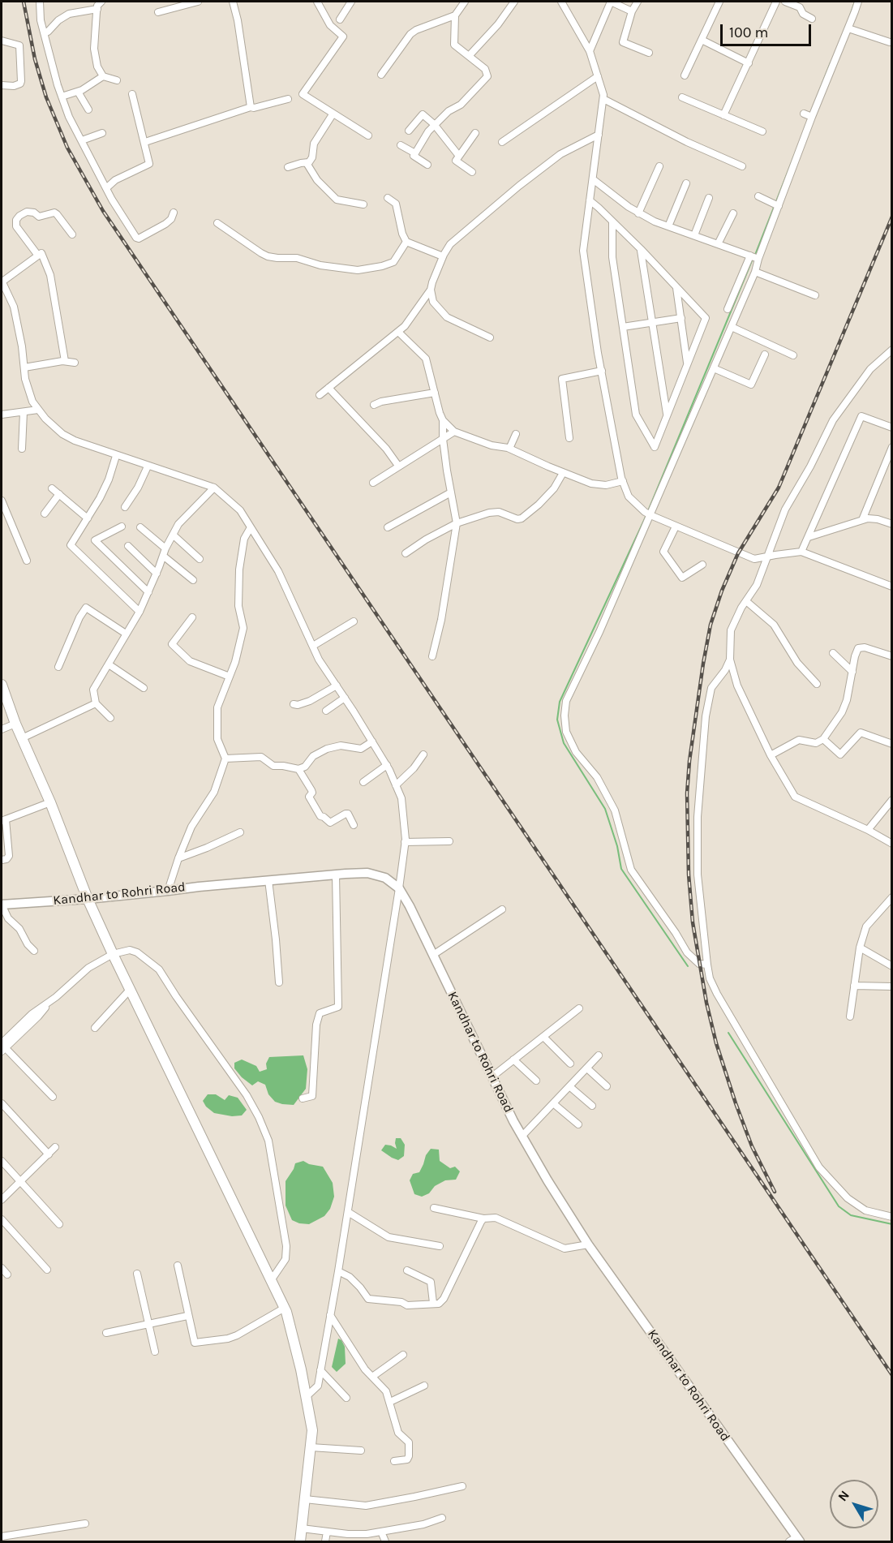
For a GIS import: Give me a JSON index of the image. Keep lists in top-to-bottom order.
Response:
{
  "streets": {
    "street": ["Kandhar to Rohri Road"]
  },
  "scale_bar": "100 m",
  "north": "top left"
}
